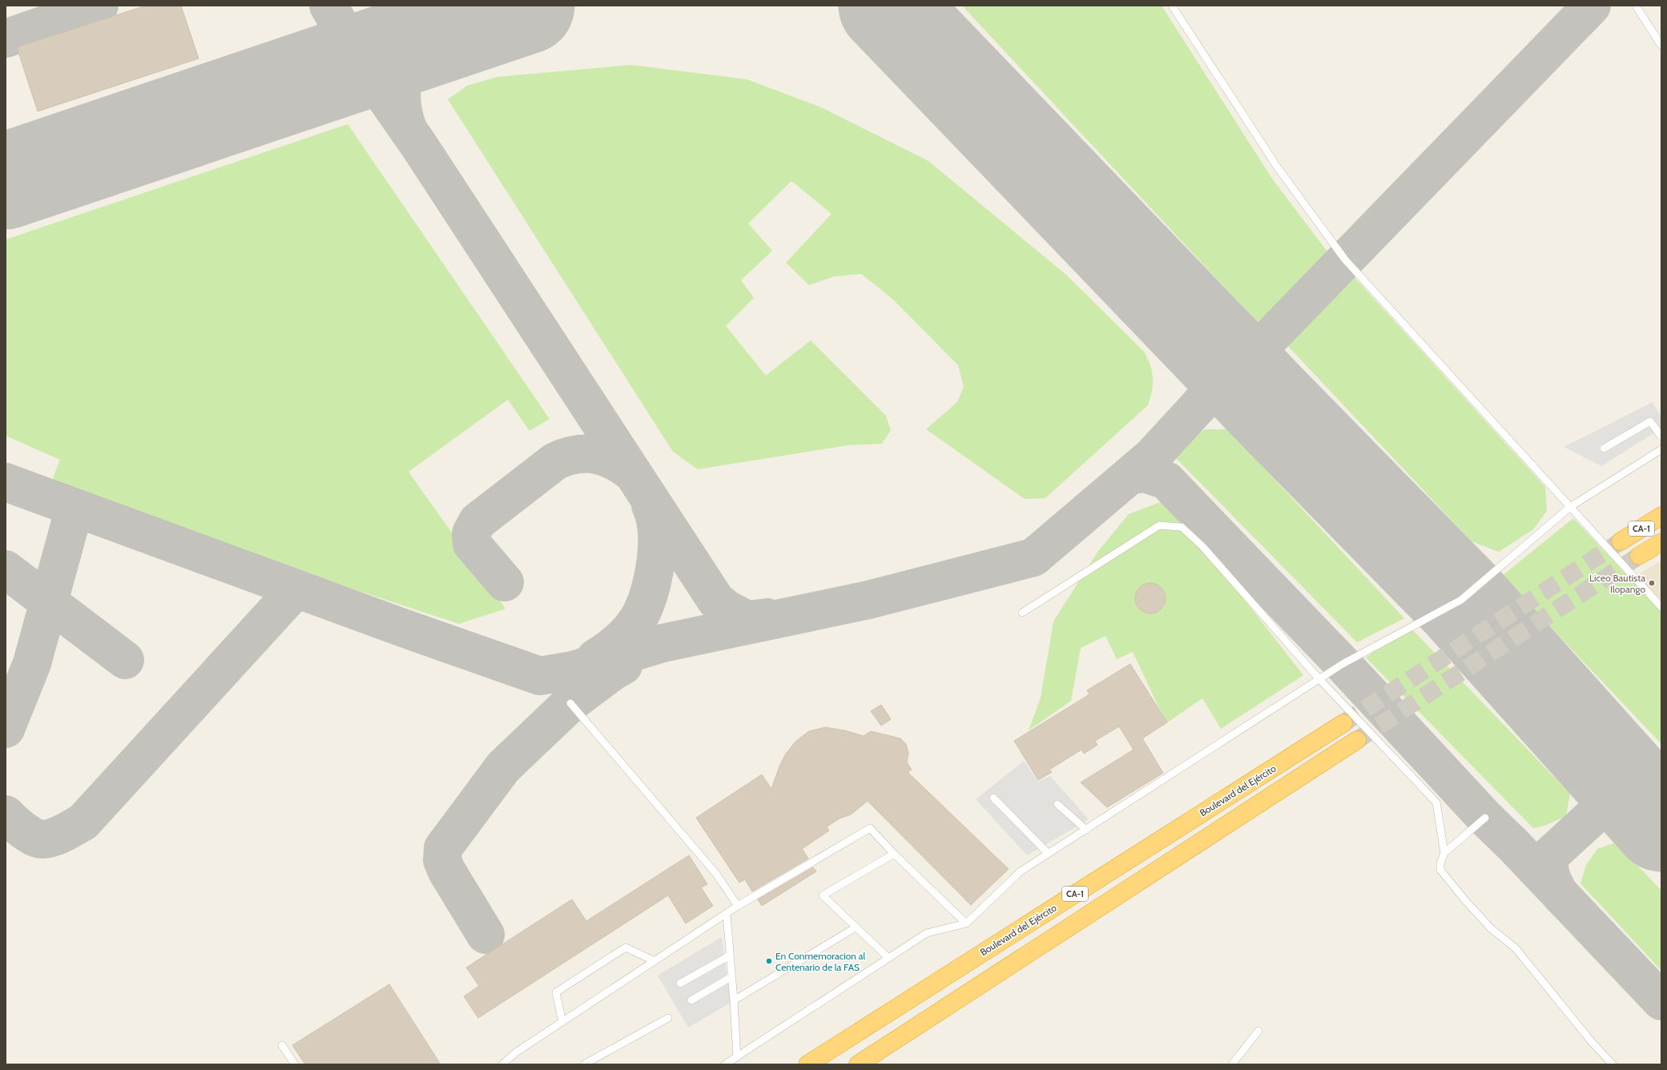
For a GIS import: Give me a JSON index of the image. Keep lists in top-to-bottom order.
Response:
{
  "streets": {
    "highway": ["CA-1", "Boulevard del Ejército"]
  },
  "places": ["Liceo Bautista Ilopango", "En Conmemoracion al Centenario de la FAS"]
}
